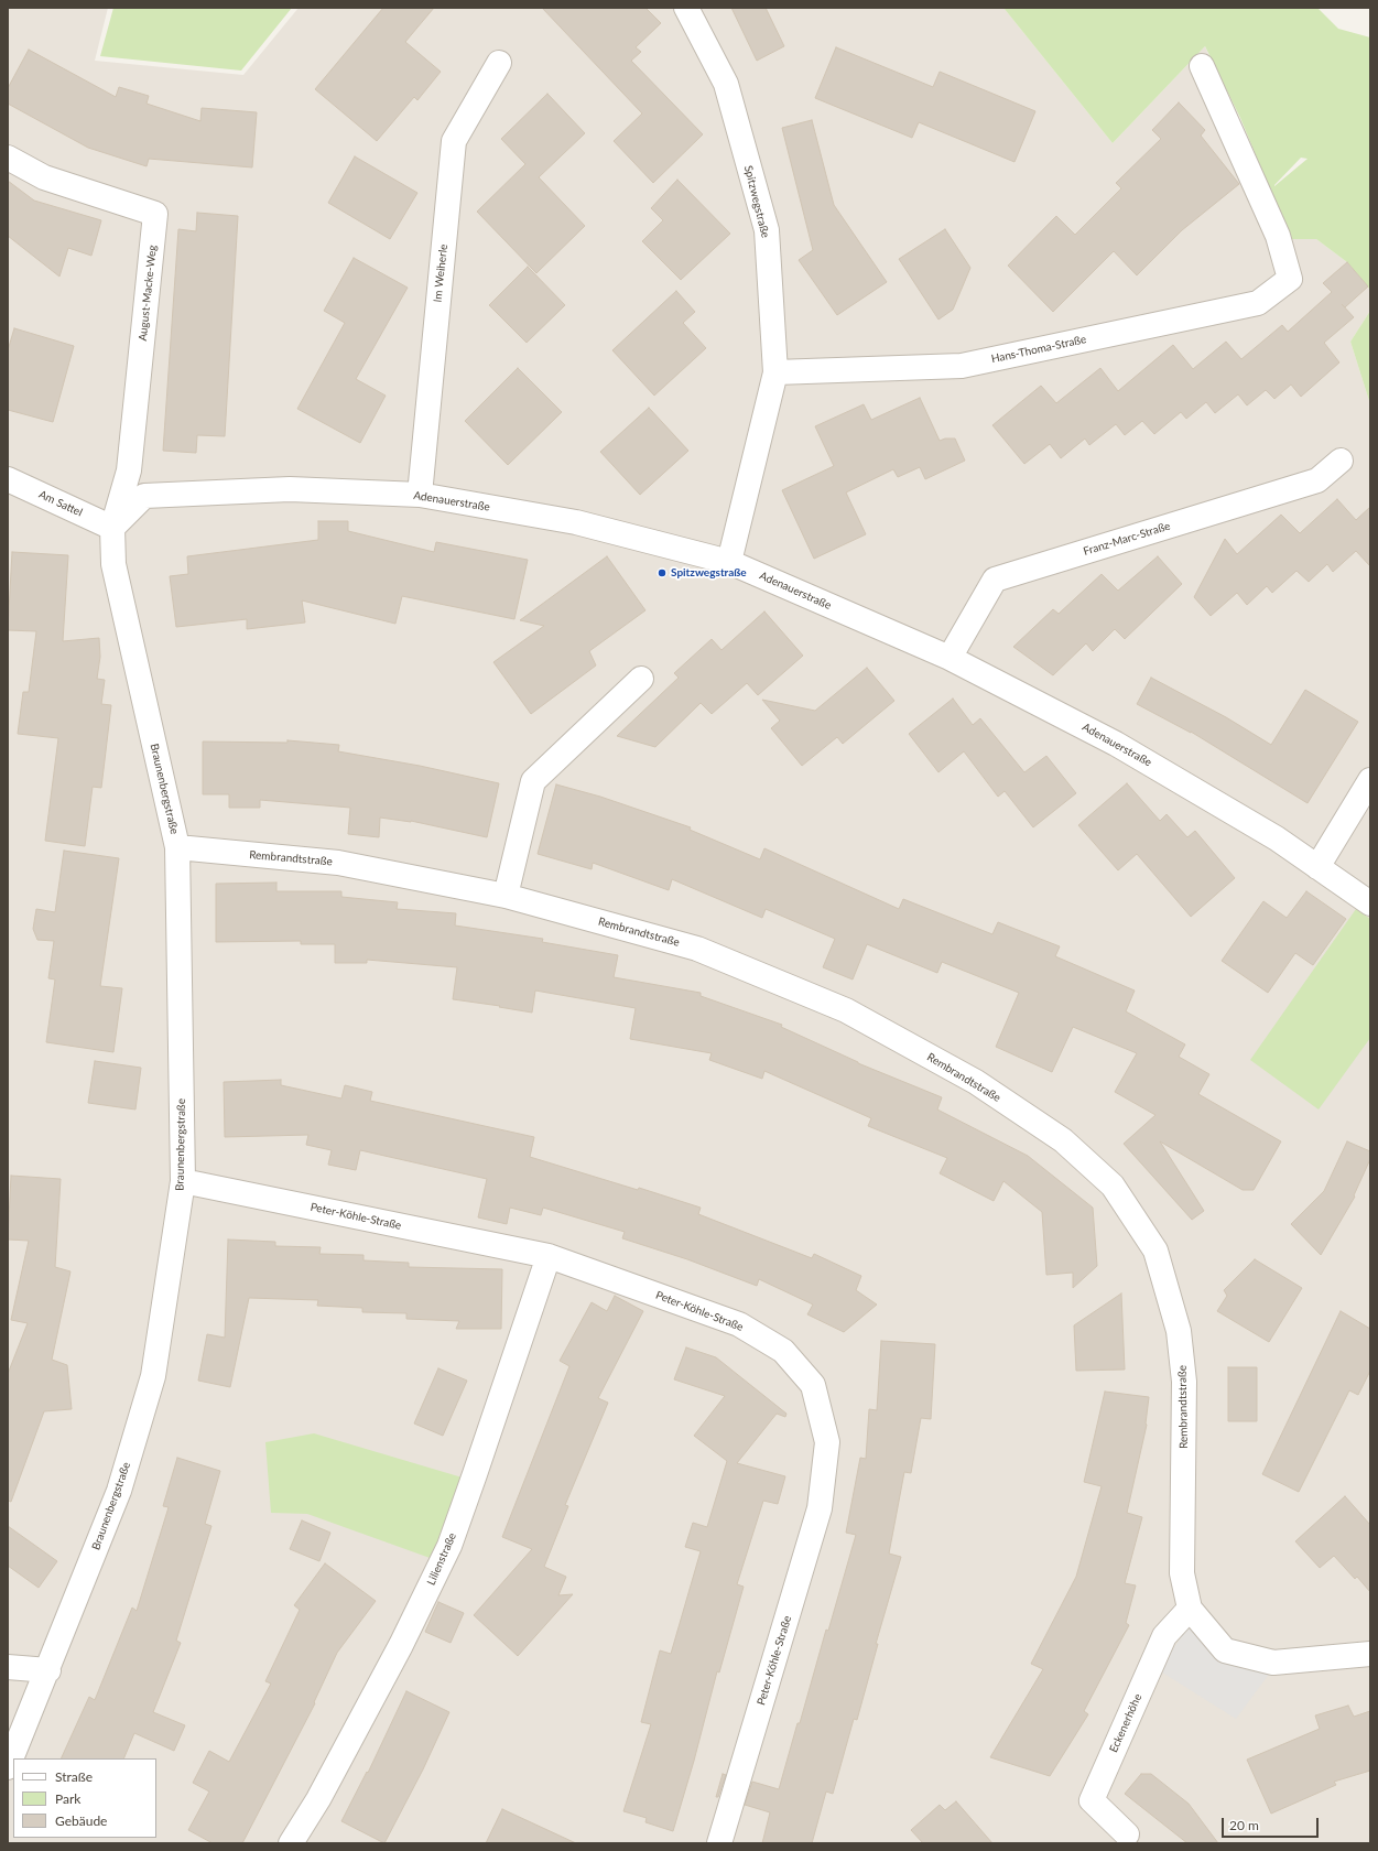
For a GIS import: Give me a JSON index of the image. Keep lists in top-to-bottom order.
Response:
{
  "streets": {
    "street": [
      "Spitzwegstraße",
      "Im Weiherle",
      "August-Macke-Weg",
      "Hans-Thoma-Straße",
      "Adenauerstraße",
      "Am Sattel",
      "Franz-Marc-Straße",
      "Braunenbergstraße",
      "Rembrandtstraße",
      "Peter-Köhle-Straße",
      "Lilienstraße",
      "Eckenerhöhe"
    ]
  },
  "crossings": [
    ["Spitzwegstraße", "Hans-Thoma-Straße"],
    ["Spitzwegstraße", "Adenauerstraße"],
    ["Im Weiherle", "Adenauerstraße"],
    ["August-Macke-Weg", "Adenauerstraße"],
    ["August-Macke-Weg", "Am Sattel"],
    ["August-Macke-Weg", "Braunenbergstraße"],
    ["Adenauerstraße", "Am Sattel"],
    ["Adenauerstraße", "Franz-Marc-Straße"],
    ["Adenauerstraße", "Braunenbergstraße"],
    ["Am Sattel", "Braunenbergstraße"],
    ["Braunenbergstraße", "Rembrandtstraße"],
    ["Braunenbergstraße", "Peter-Köhle-Straße"],
    ["Rembrandtstraße", "Eckenerhöhe"],
    ["Peter-Köhle-Straße", "Lilienstraße"]
  ],
  "places": ["Spitzwegstraße"],
  "legend": ["Straße", "Park", "Gebäude"],
  "scale_bar": "20 m"
}
